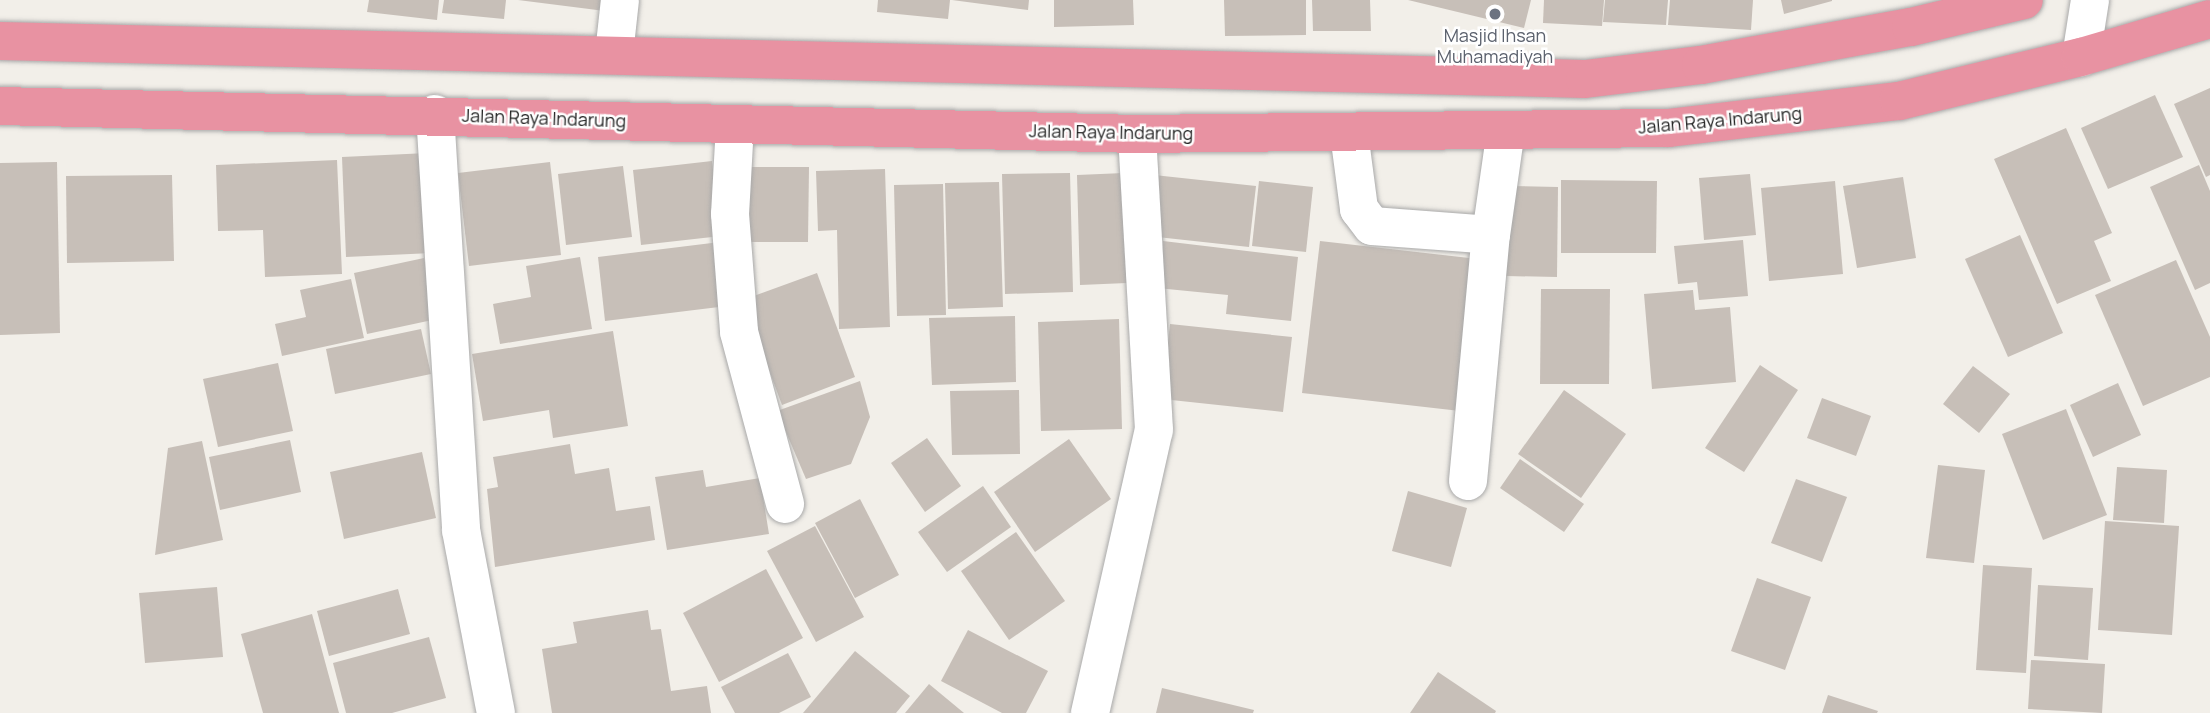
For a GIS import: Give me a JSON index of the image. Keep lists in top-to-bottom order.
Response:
{
  "streets": {
    "highway": ["Jalan Raya Indarung"]
  },
  "places": ["Masjid Ihsan Muhamadiyah"]
}
